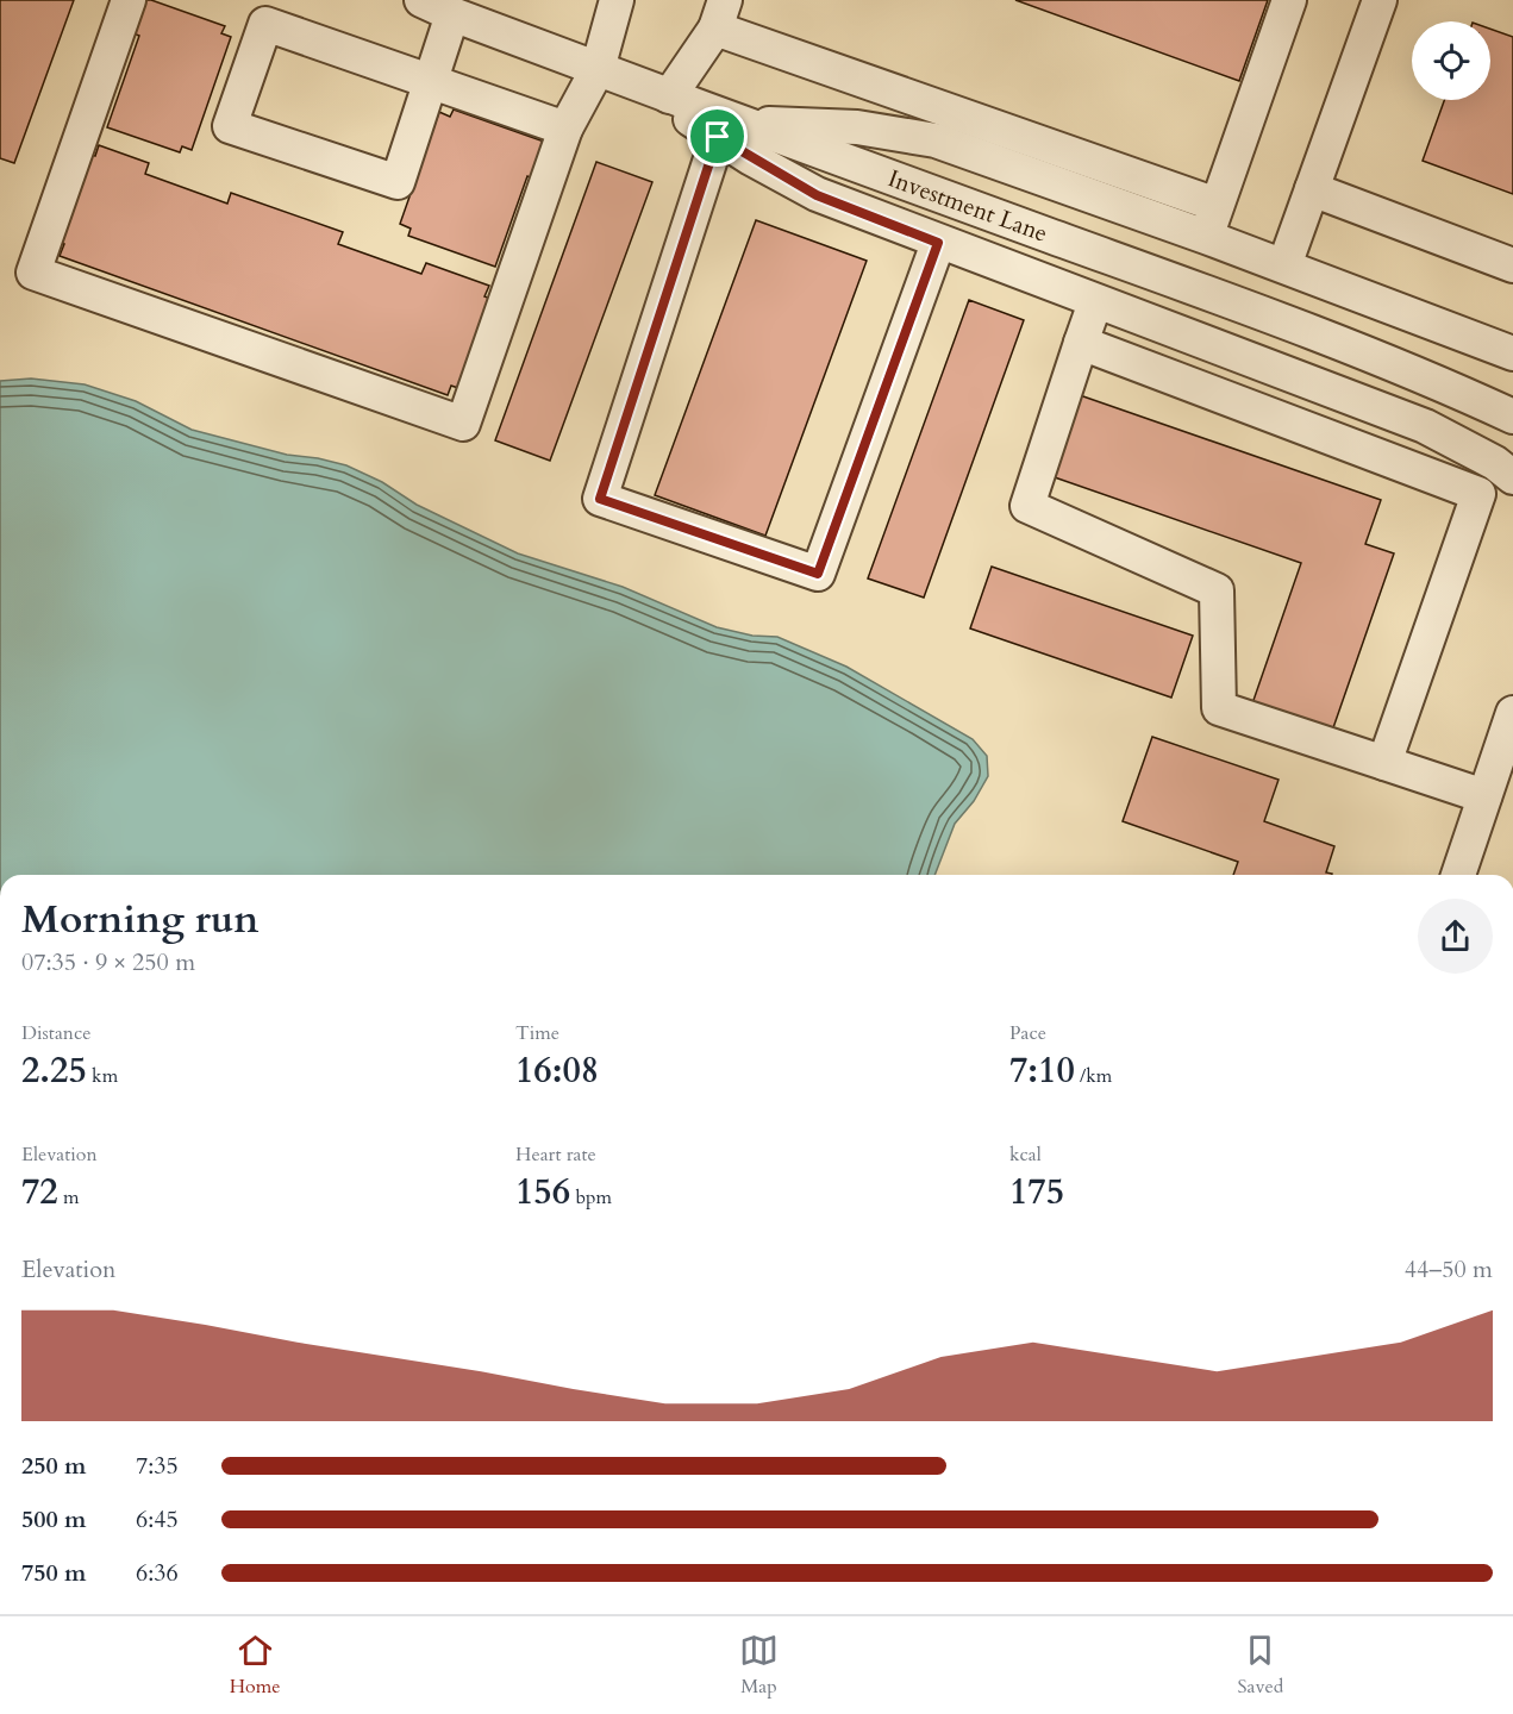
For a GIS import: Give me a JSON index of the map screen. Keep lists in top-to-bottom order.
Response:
{
  "streets": {
    "street": ["Investment Lane"]
  },
  "page": {
    "heading": ["Morning run", "07:35 · 9 × 250 m"],
    "stats": [
      ["Distance", "2.25 km"],
      ["Time", "16:08"],
      ["Pace", "7:10 /km"],
      ["Elevation", "72 m"],
      ["Heart rate", "156 bpm"],
      ["kcal", "175"]
    ],
    "chart": ["Elevation", "44–50 m"],
    "list": [
      {
        "name": "250 m",
        "note": "7:35"
      },
      {
        "name": "500 m",
        "note": "6:45"
      },
      {
        "name": "750 m",
        "note": "6:36"
      }
    ],
    "tabs": ["Home", "Map", "Saved"]
  }
}
